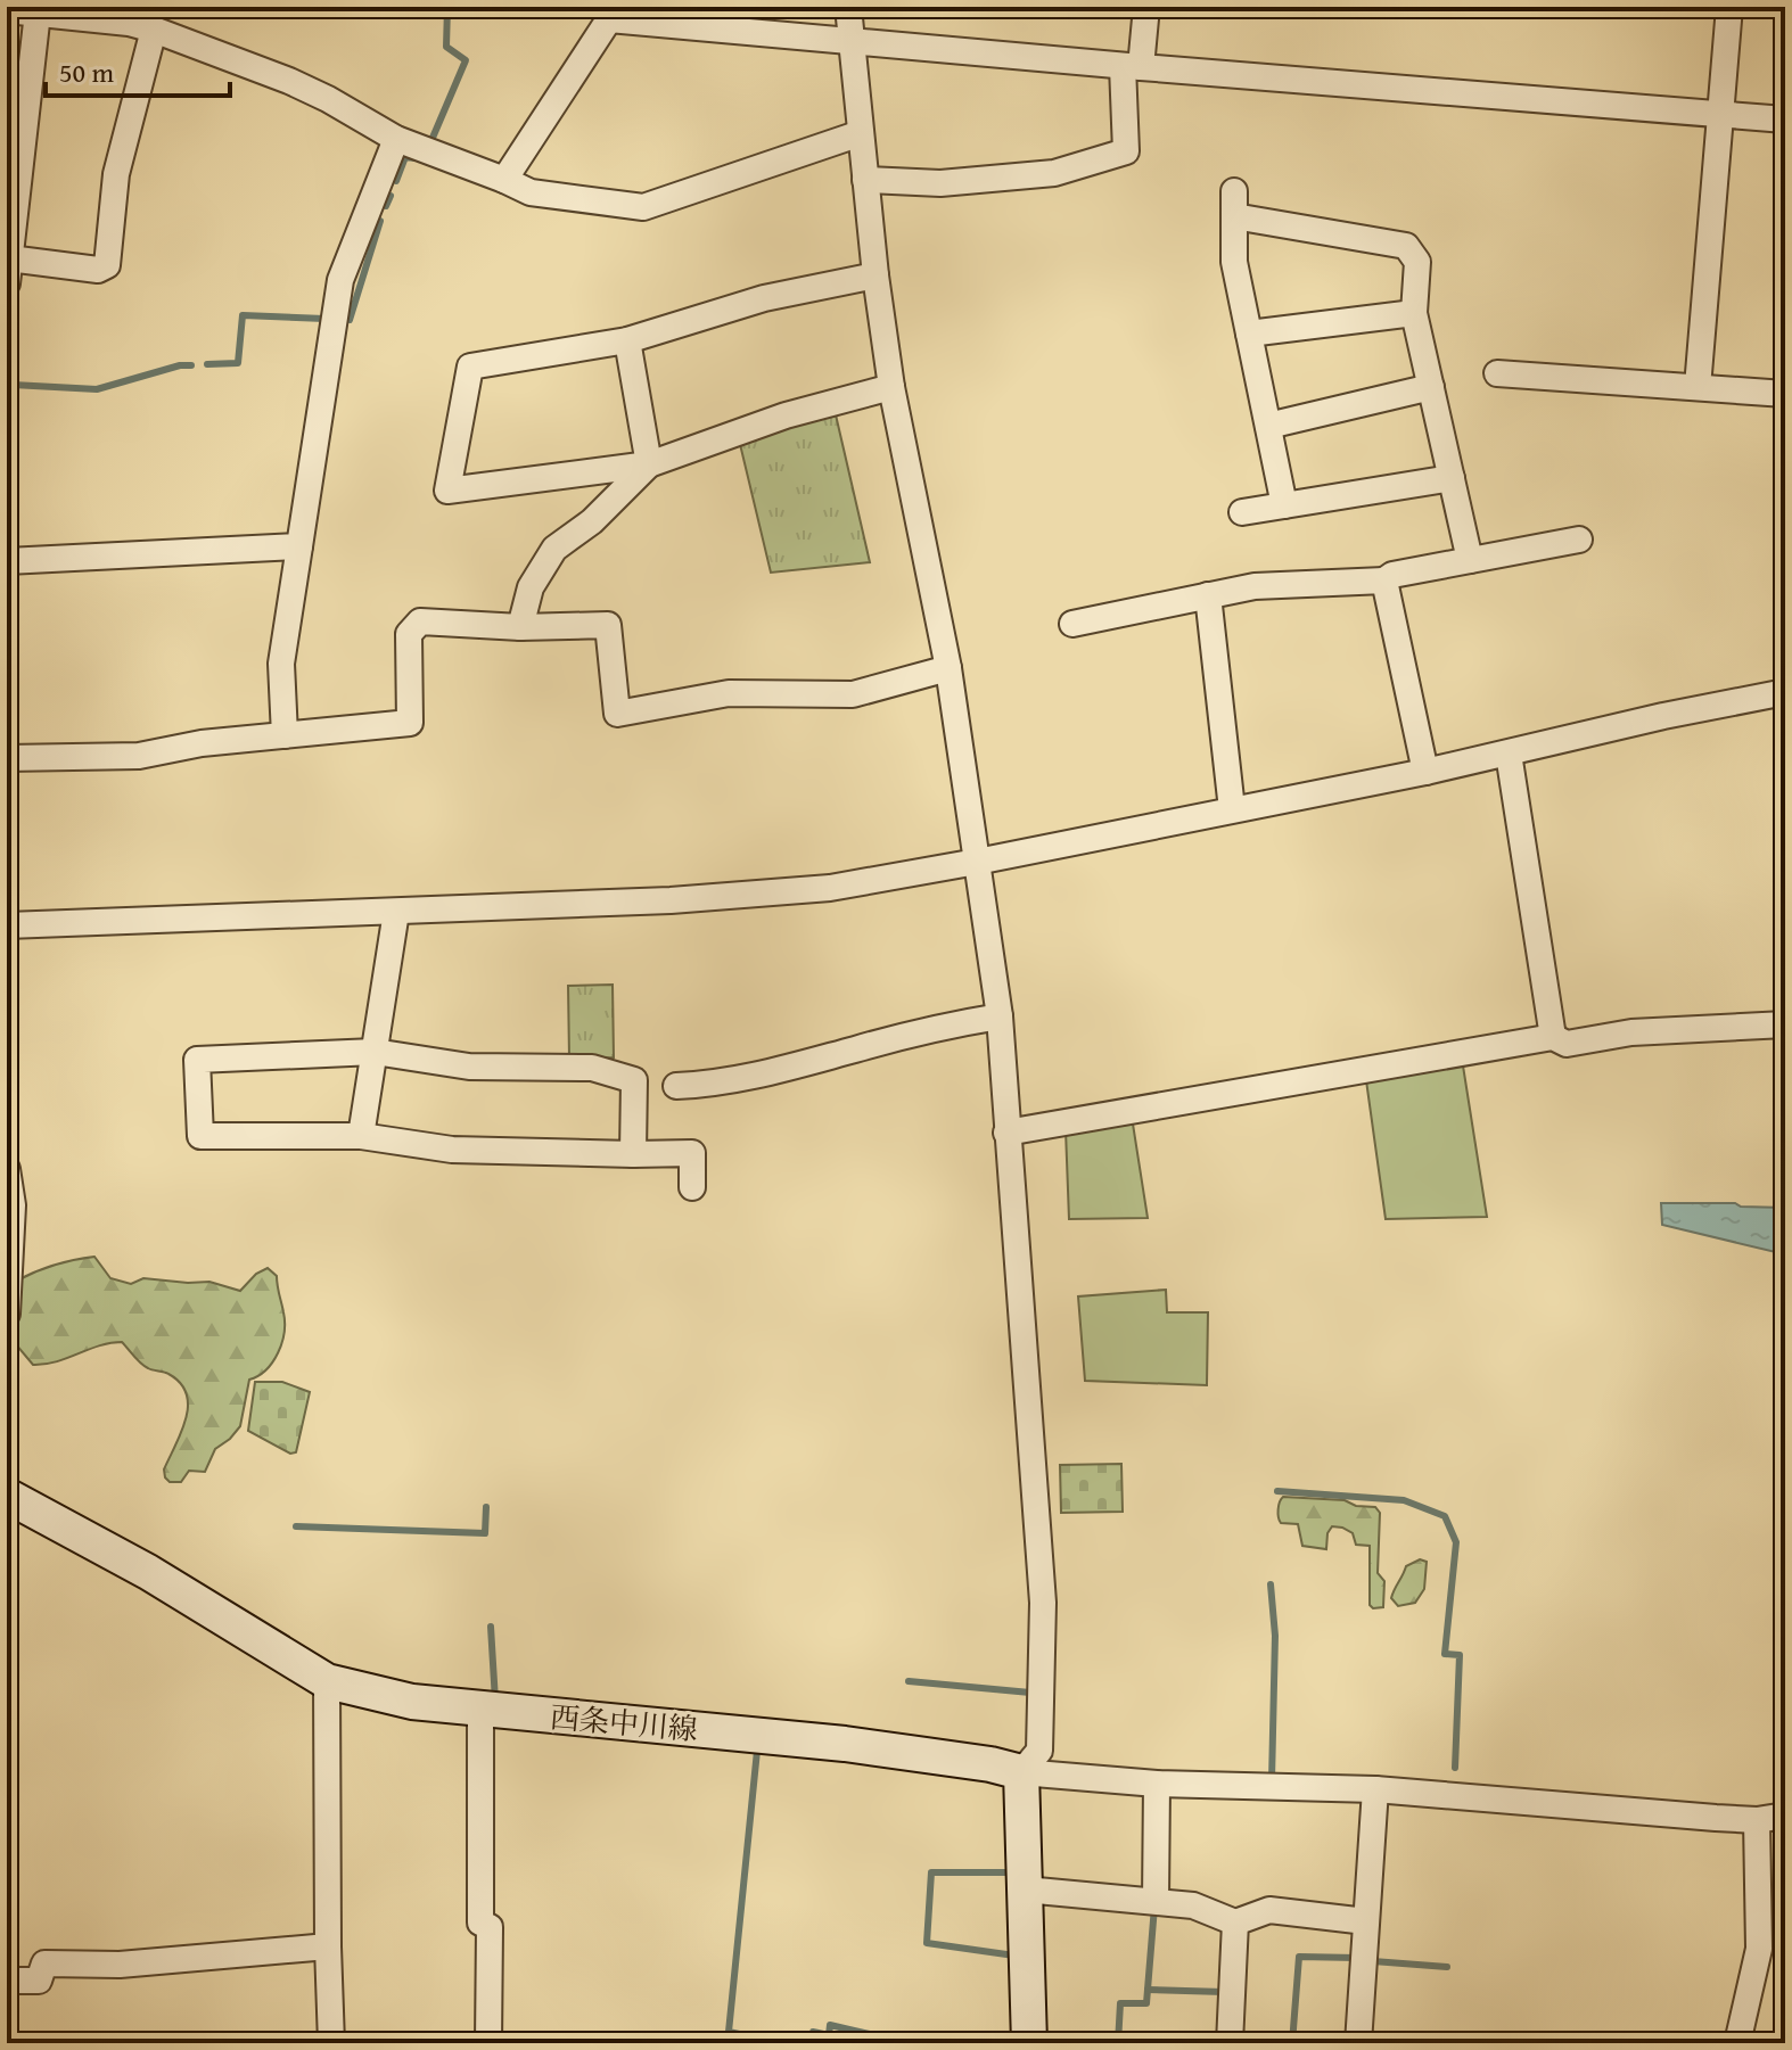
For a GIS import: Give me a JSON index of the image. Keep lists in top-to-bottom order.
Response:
{
  "streets": {
    "main road": ["西条中川線"]
  },
  "scale_bar": "50 m"
}
